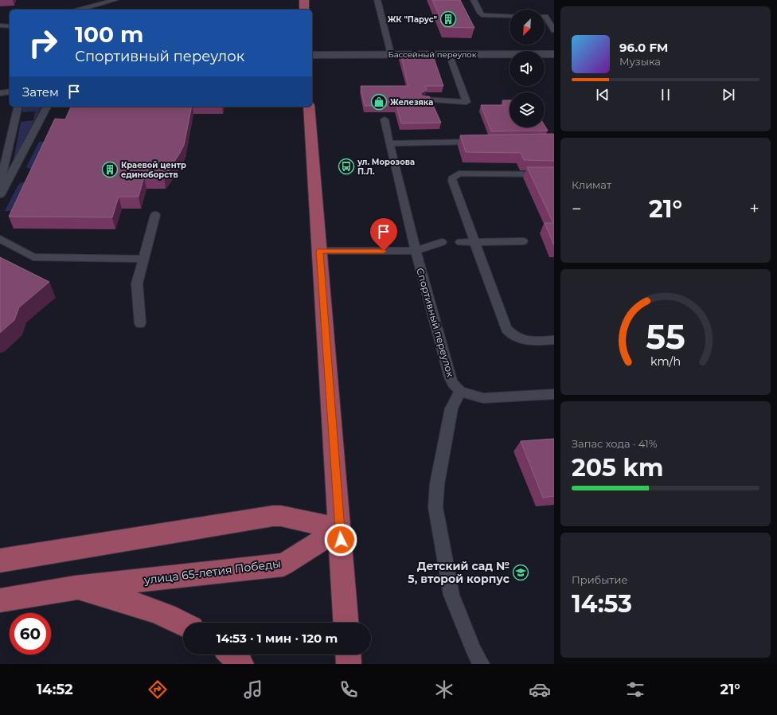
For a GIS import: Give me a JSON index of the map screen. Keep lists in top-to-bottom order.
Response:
{
  "streets": {
    "main road": ["улица 65-летия Победы"],
    "street": ["Бассейный переулок"],
    "lane": ["Спортивный переулок"]
  },
  "places": {
    "building": ["ЖК \"Парус\"", "Краевой центр единоборств"],
    "shop": ["Железяка"],
    "bus stop": ["ул. Морозова П.Л."],
    "school or university": ["Детский сад № 5, второй корпус"]
  },
  "north": "bottom left",
  "page": {
    "turn": ["100 m", "Спортивный переулок"],
    "song": ["96.0 FM", "Музыка"],
    "then": "Затем",
    "tile": [
      "Климат",
      ["Запас хода · 41%", "205 km"],
      ["Прибытие", "14:53"]
    ],
    "heat": ["−", "21°", "+"],
    "limit": "60",
    "trip": "14:53 · 1 мин · 120 m",
    "tabs": ["14:52", "21°"],
    "gauge": ["55", "km/h"]
  }
}
